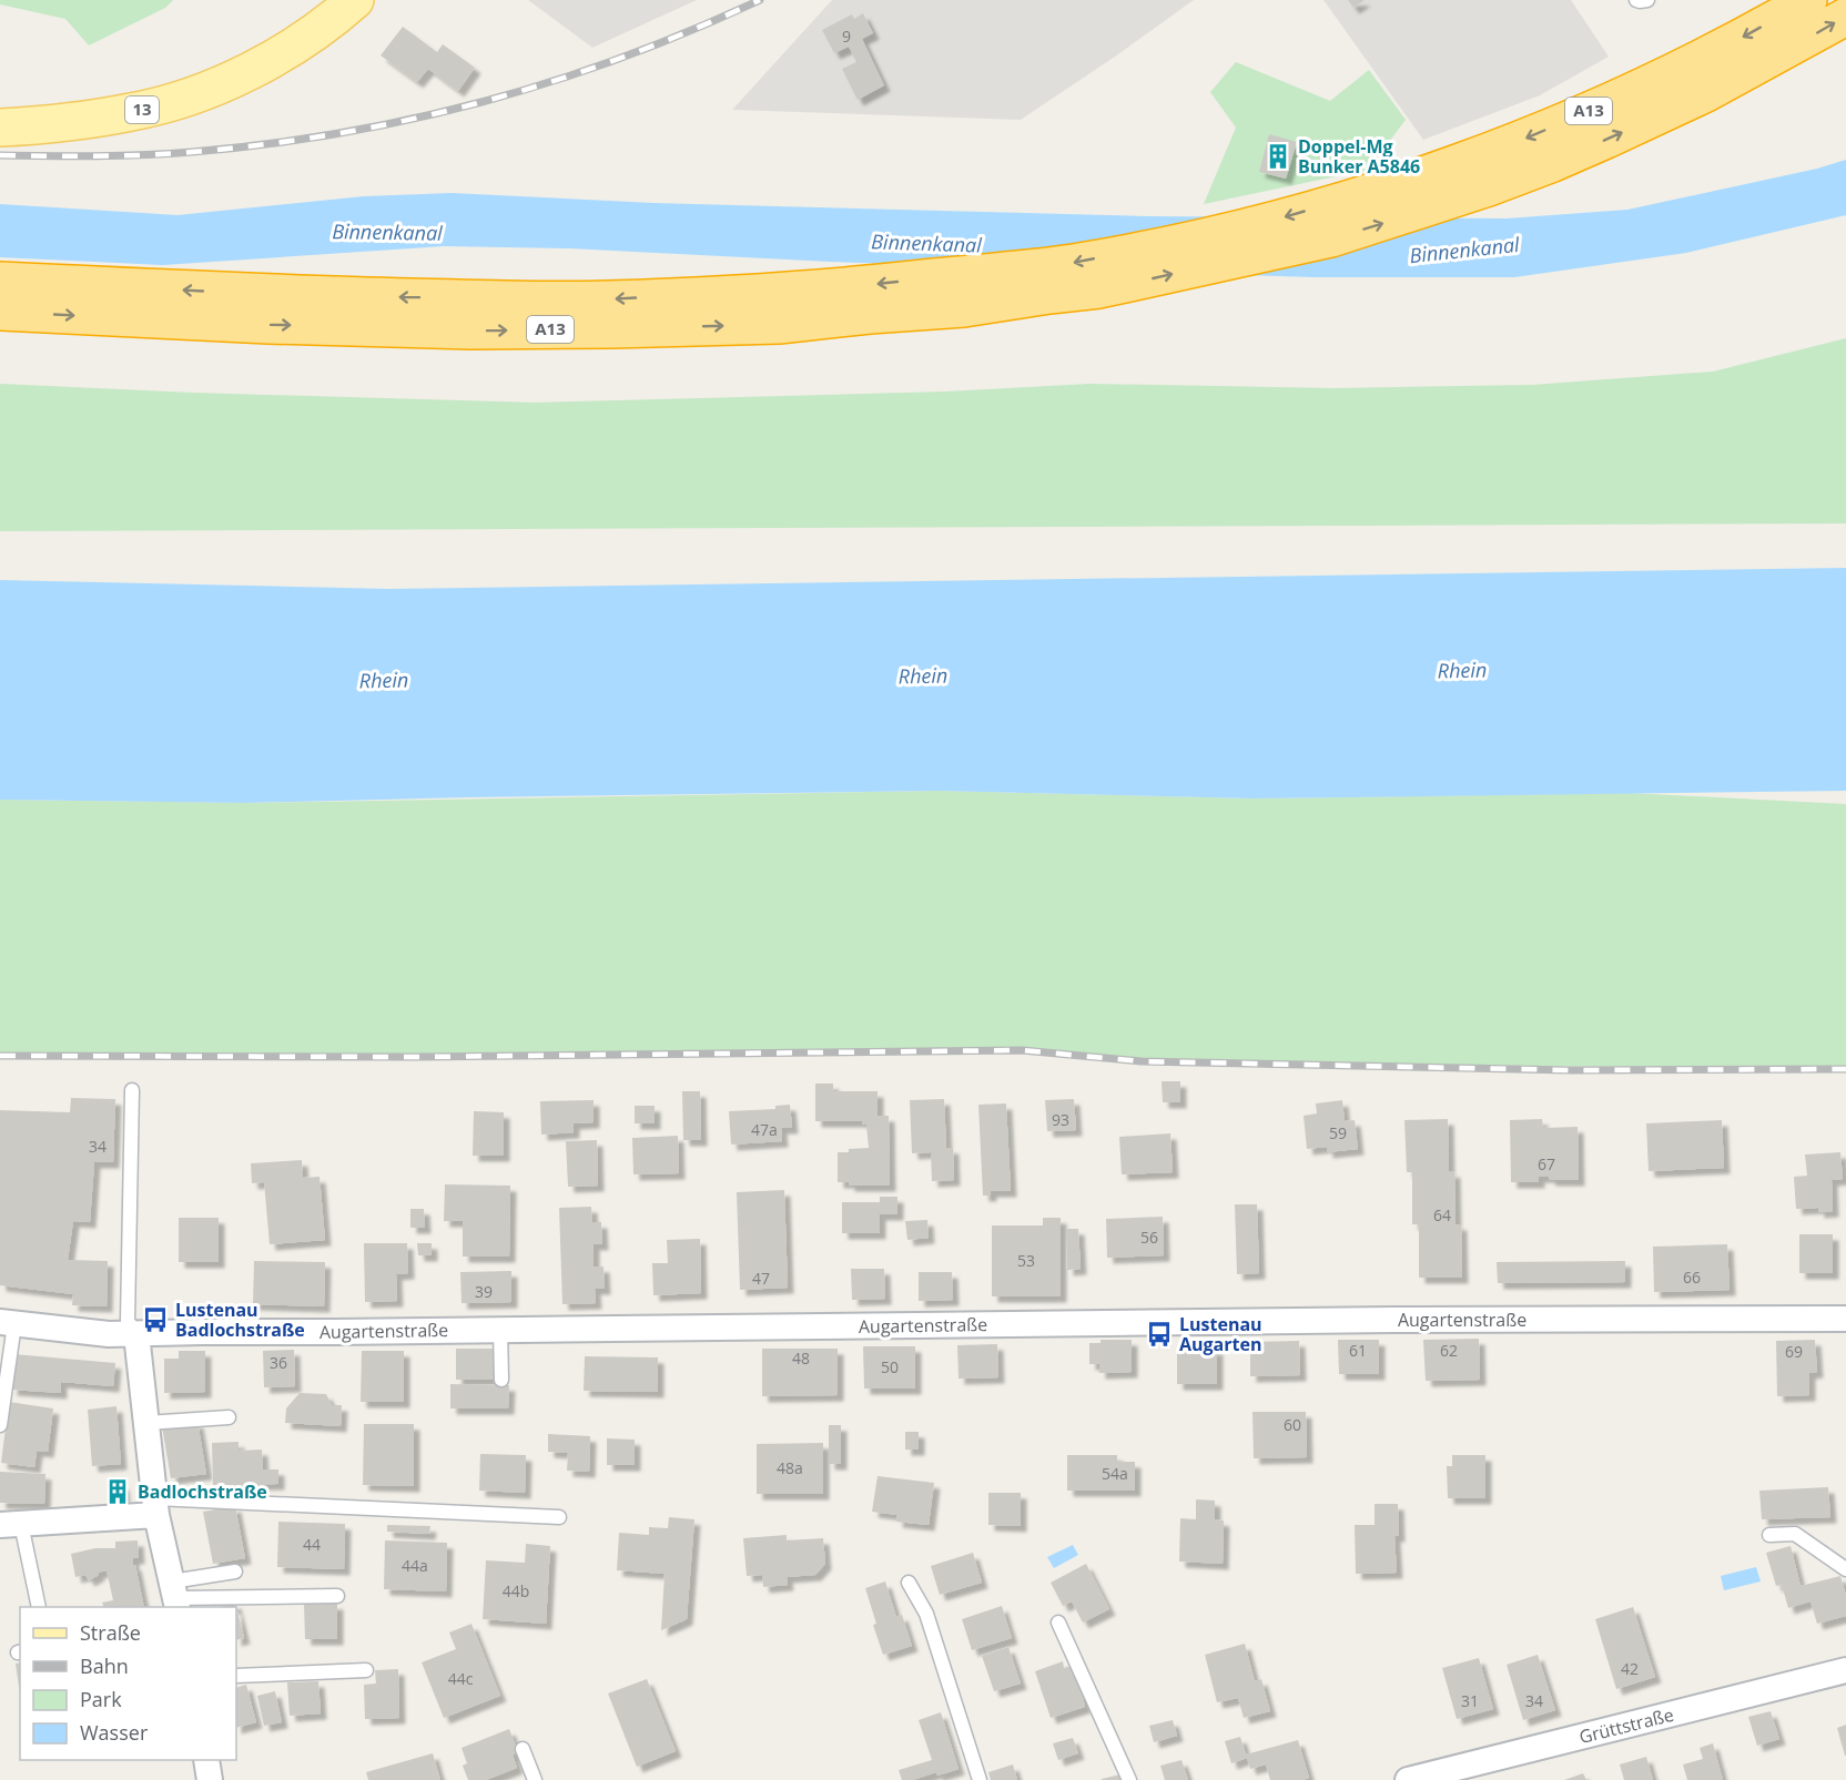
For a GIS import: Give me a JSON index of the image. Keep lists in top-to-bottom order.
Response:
{
  "streets": {
    "highway": ["A13"],
    "main road": ["13"],
    "street": ["Augartenstraße", "Grüttstraße"]
  },
  "water": ["Binnenkanal", "Rhein"],
  "places": {
    "building": ["Doppel-Mg Bunker A5846", "Badlochstraße"],
    "bus stop": ["Lustenau Badlochstraße", "Lustenau Augarten"]
  },
  "house_numbers": [
    "9",
    "93",
    "47a",
    "59",
    "34",
    "67",
    "64",
    "56",
    "53",
    "66",
    "47",
    "39",
    "61",
    "62",
    "69",
    "48",
    "36",
    "50",
    "60",
    "48a",
    "54a",
    "44",
    "44a",
    "44b",
    "42",
    "44c",
    "31",
    "34"
  ],
  "legend": [
    "Straße",
    "Bahn",
    "Park",
    "Wasser"
  ]
}
